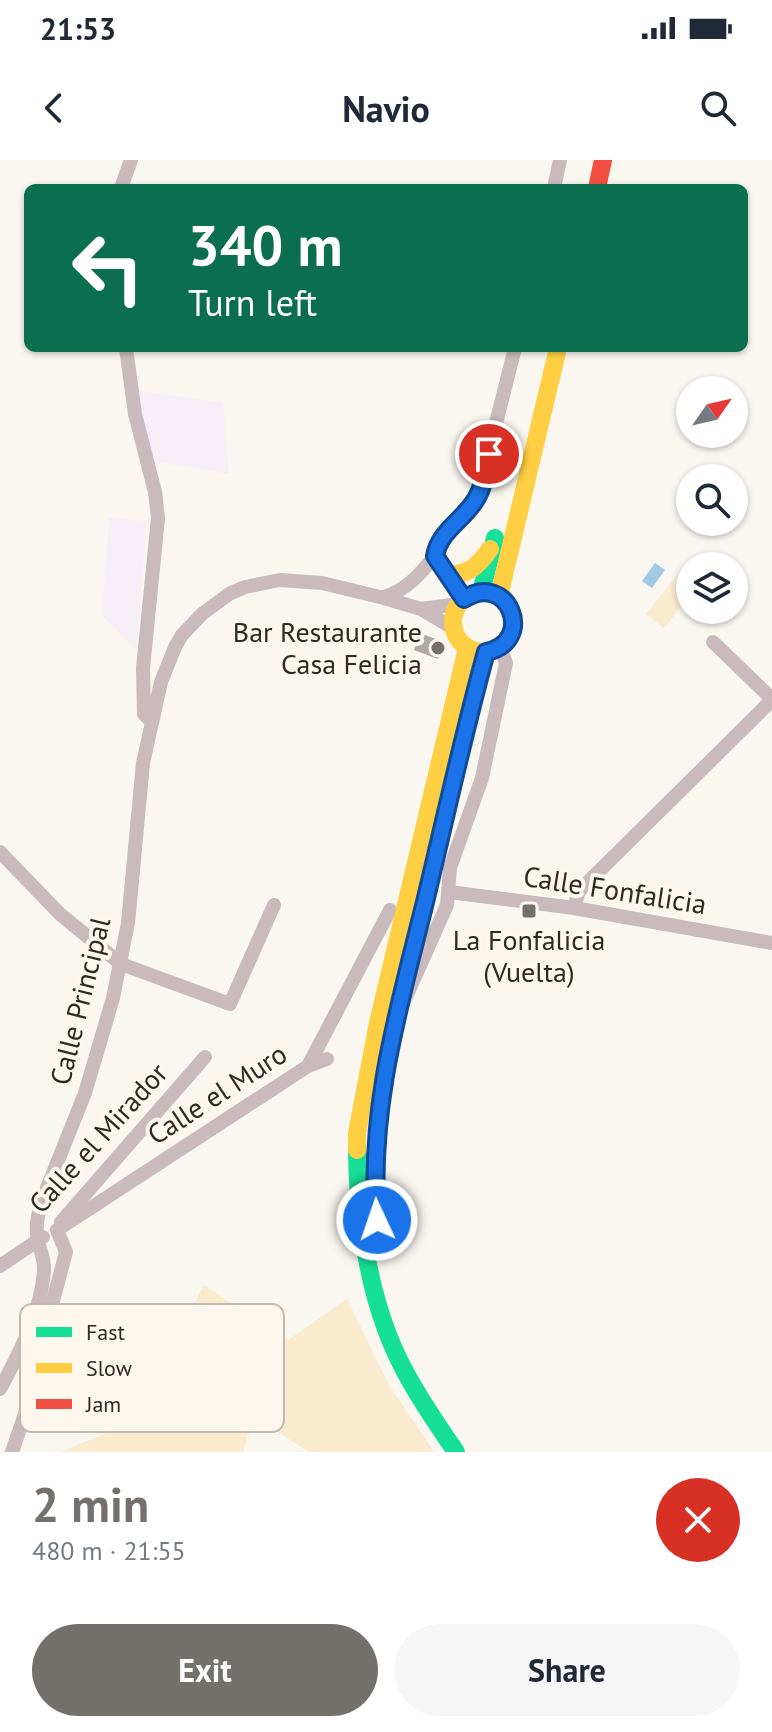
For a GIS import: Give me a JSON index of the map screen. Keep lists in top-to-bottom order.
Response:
{
  "streets": {
    "street": [
      "Calle Fonfalicia",
      "Calle Principal",
      "Calle el Muro",
      "Calle el Mirador"
    ]
  },
  "crossings": [
    ["Calle Principal", "Calle el Mirador"],
    ["Calle el Muro", "Calle el Mirador"]
  ],
  "places": {
    "other": ["Bar Restaurante Casa Felicia"],
    "transit": ["La Fonfalicia (Vuelta)"]
  },
  "legend": ["Fast", "Slow", "Jam"],
  "north": "top right",
  "page": {
    "status": "21:53",
    "header": "Navio",
    "turn": ["340 m", "Turn left"],
    "heading": ["2 min", "480 m · 21:55"],
    "buttons": ["Exit", "Share"]
  }
}
